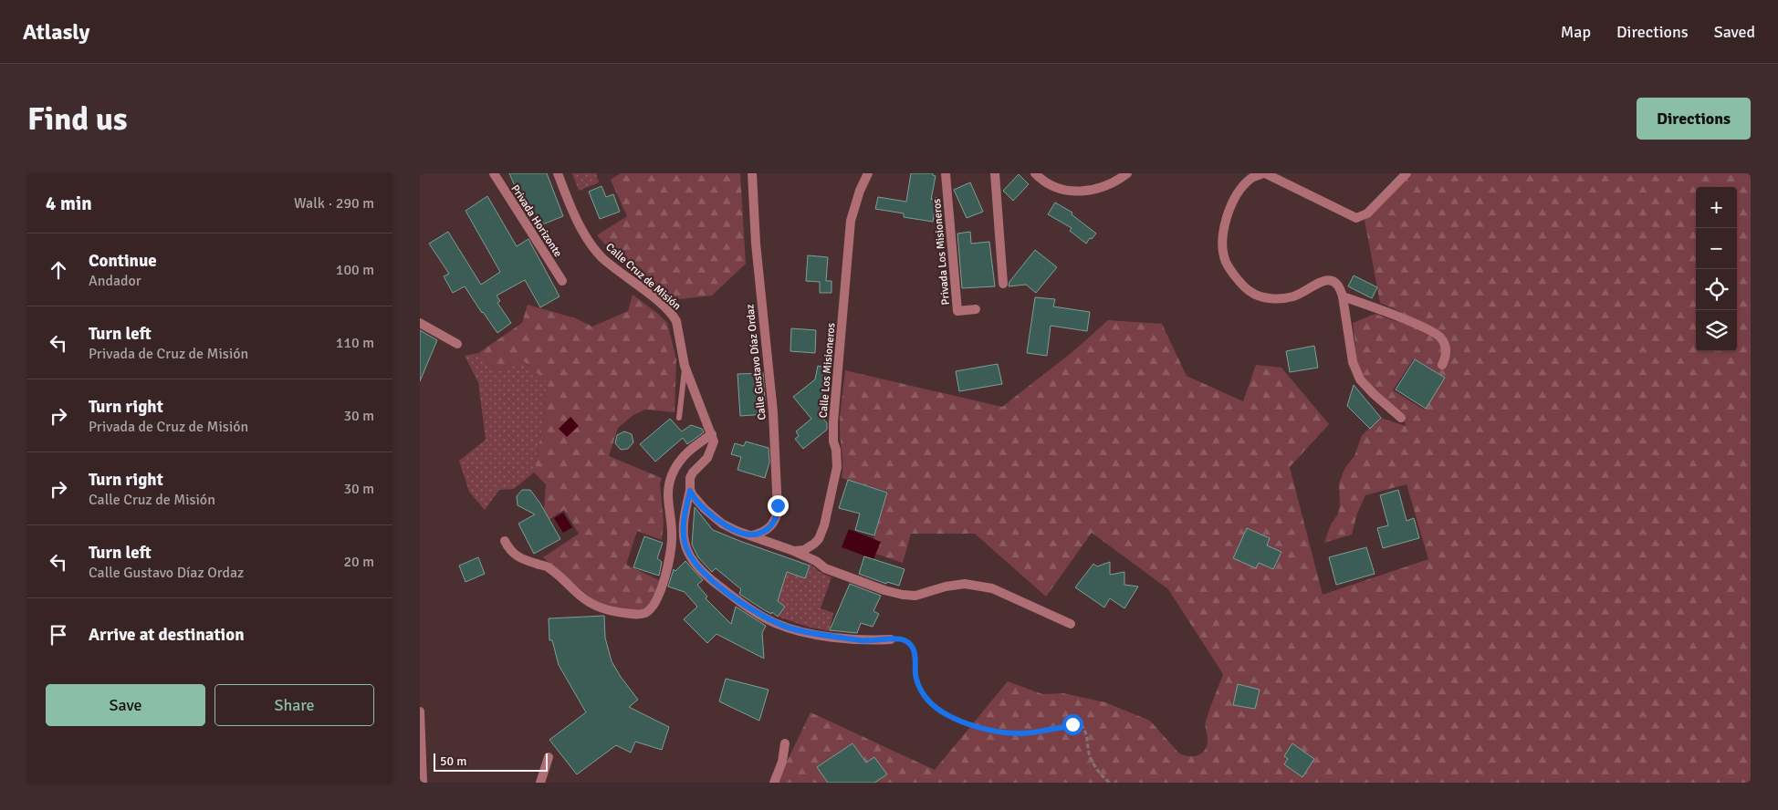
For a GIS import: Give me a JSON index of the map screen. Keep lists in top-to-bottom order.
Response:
{
  "streets": {
    "street": [
      "Privada Horizonte",
      "Privada Los Misioneros",
      "Calle Cruz de Misión",
      "Calle Gustavo Díaz Ordaz",
      "Calle Los Misioneros"
    ]
  },
  "scale_bar": "50 m",
  "page": {
    "header": "Atlasly",
    "nav": ["Map", "Directions", "Saved"],
    "buttons": [
      "Directions",
      ["Save", "Share"]
    ],
    "title": "Find us",
    "heading": ["4 min", "Walk · 290 m"],
    "map_buttons": ["+", "−"],
    "list": [
      ["Continue", "Andador", "100 m"],
      ["Turn left", "Privada de Cruz de Misión", "110 m"],
      ["Turn right", "Privada de Cruz de Misión", "30 m"],
      ["Turn right", "Calle Cruz de Misión", "30 m"],
      ["Turn left", "Calle Gustavo Díaz Ordaz", "20 m"],
      "Arrive at destination"
    ],
    "scale": "50 m"
  }
}
